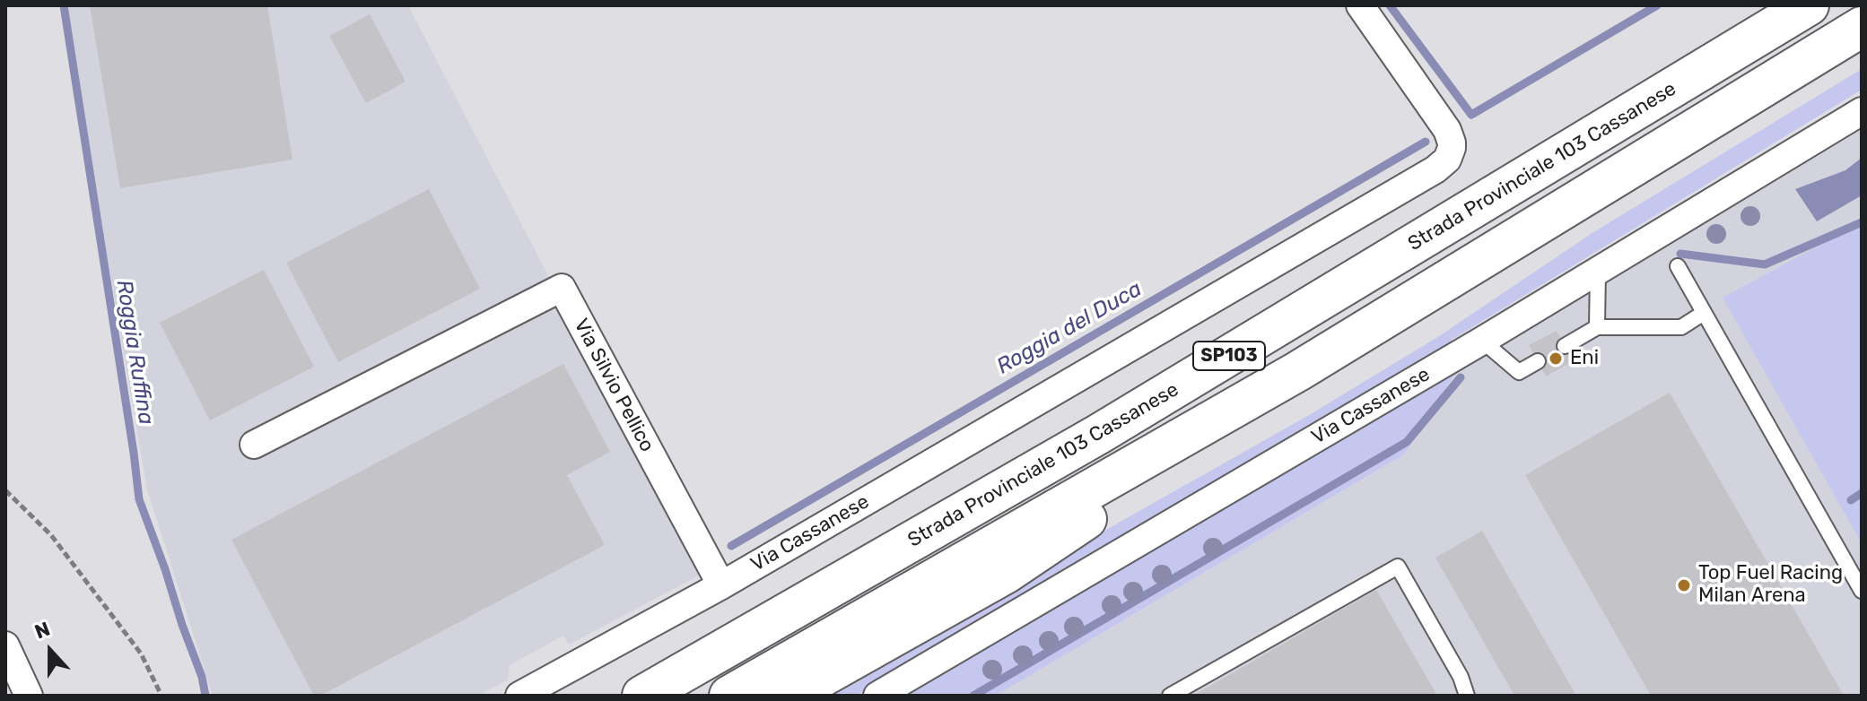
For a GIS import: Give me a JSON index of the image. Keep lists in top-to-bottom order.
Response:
{
  "streets": {
    "highway": ["Strada Provinciale 103 Cassanese", "SP103"],
    "street": ["Via Silvio Pellico", "Via Cassanese"]
  },
  "crossings": [
    ["Strada Provinciale 103 Cassanese", "SP103"],
    ["Via Silvio Pellico", "Via Cassanese"]
  ],
  "water": ["Roggia del Duca", "Roggia Ruffina"],
  "places": ["Eni", "Top Fuel Racing Milan Arena"],
  "north": "top"
}
